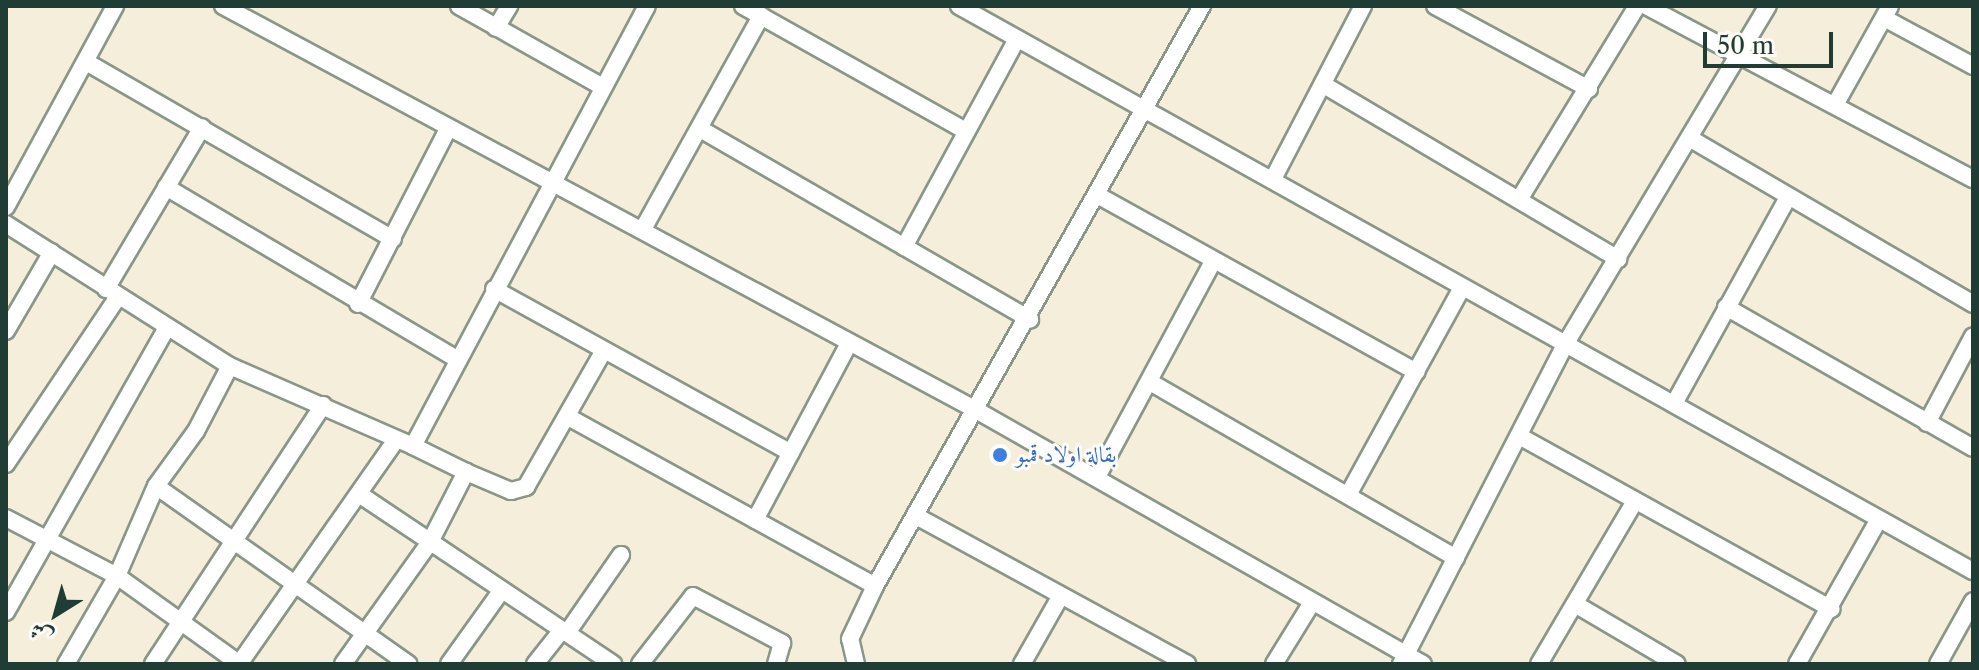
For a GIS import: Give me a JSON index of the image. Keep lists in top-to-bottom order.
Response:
{
  "places": ["بقالة اولاد قمبو"],
  "scale_bar": "50 m",
  "north": "bottom left"
}
